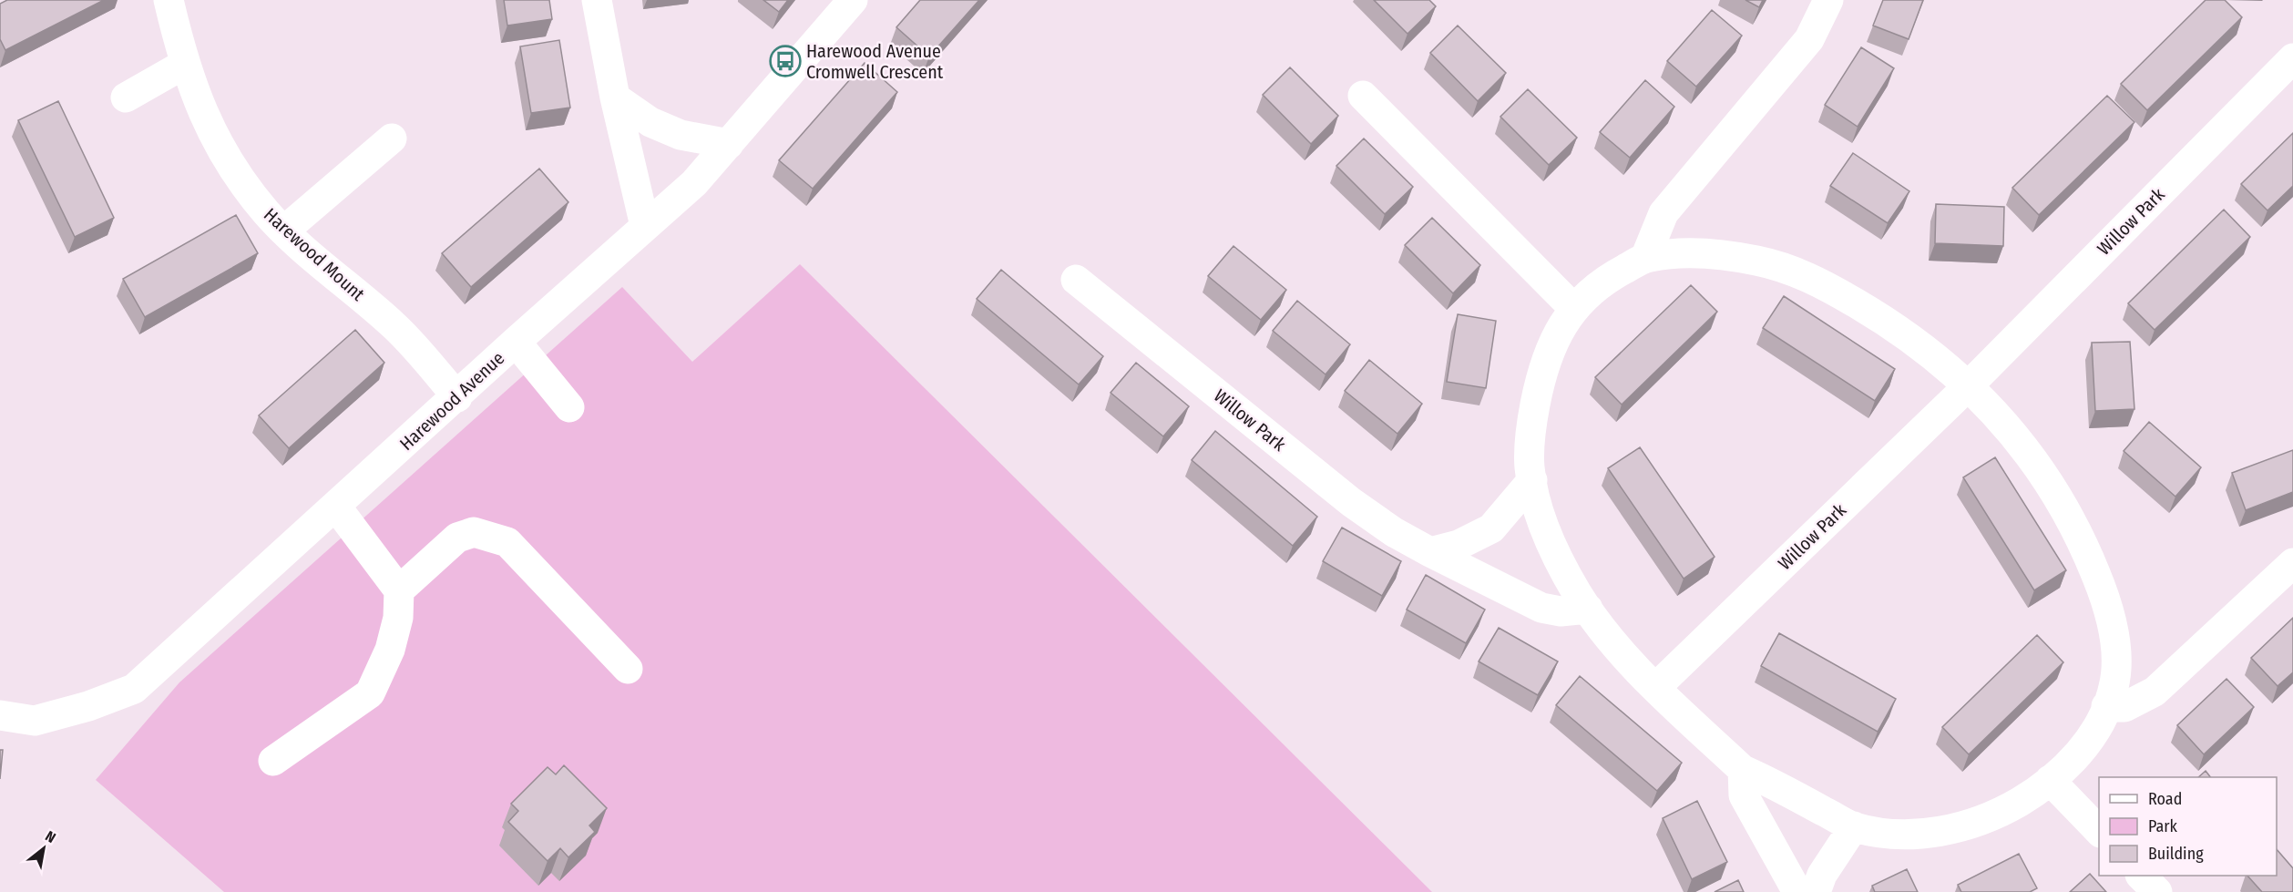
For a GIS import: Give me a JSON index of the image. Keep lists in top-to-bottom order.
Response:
{
  "streets": {
    "street": ["Willow Park", "Harewood Mount", "Harewood Avenue"]
  },
  "crossings": [
    ["Harewood Mount", "Harewood Avenue"]
  ],
  "places": {
    "bus stop": ["Harewood Avenue Cromwell Crescent"]
  },
  "legend": ["Road", "Park", "Building"],
  "north": "top right"
}
